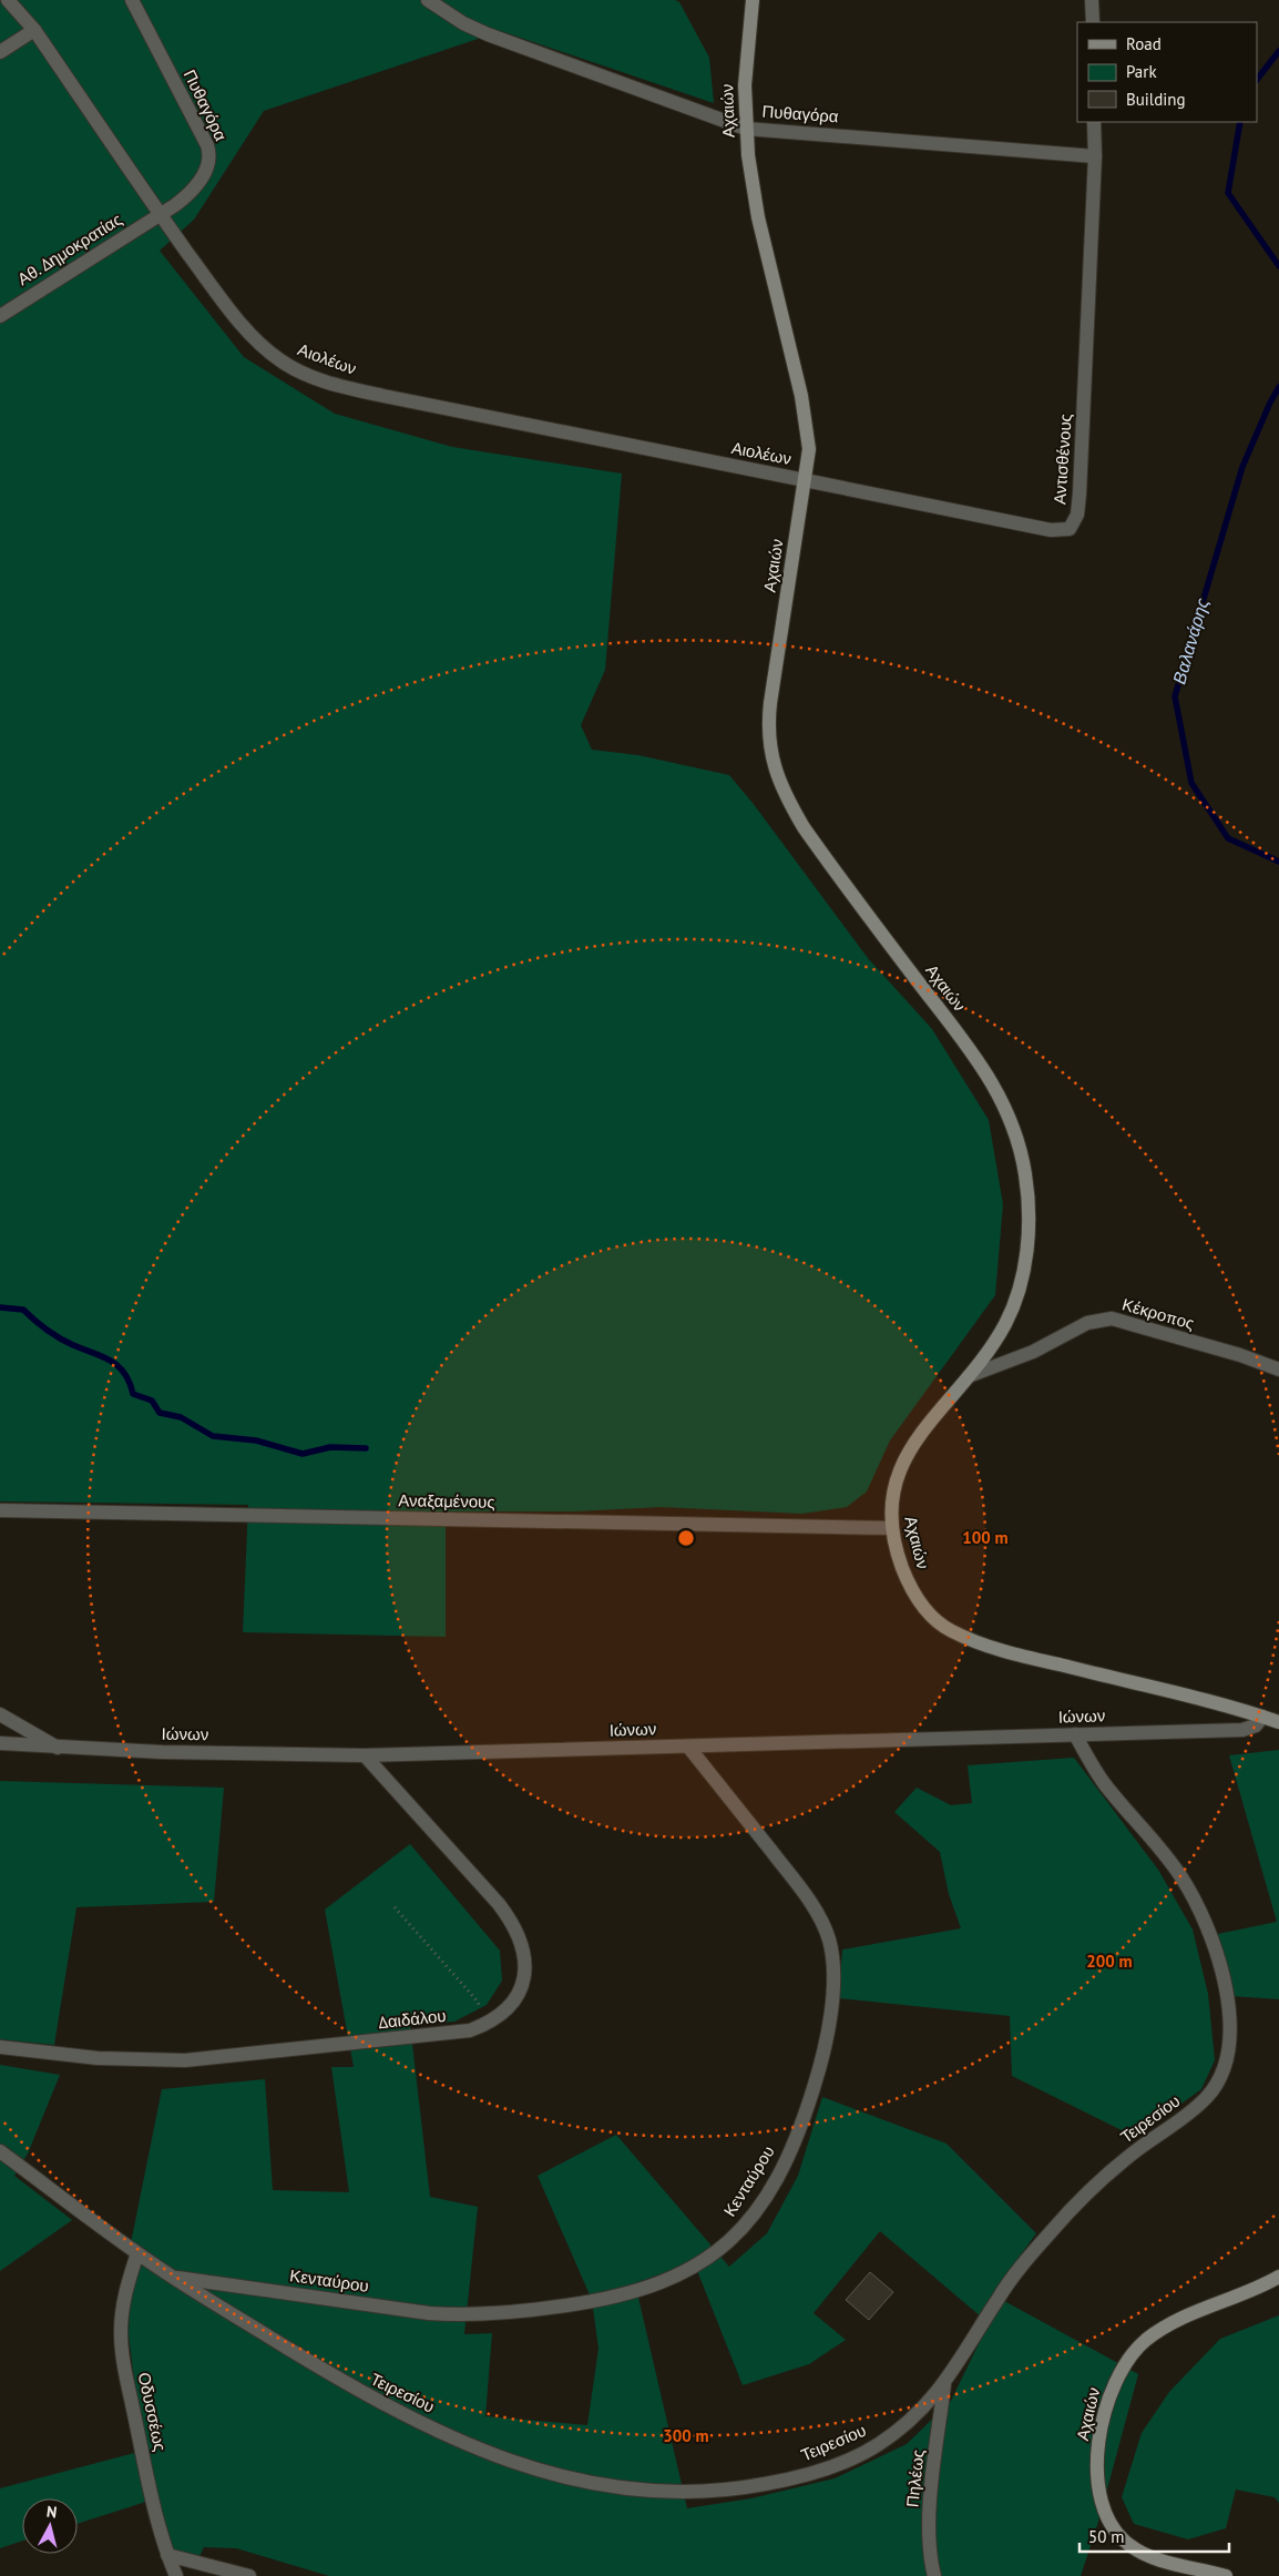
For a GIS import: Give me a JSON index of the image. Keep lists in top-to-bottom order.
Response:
{
  "streets": {
    "main road": ["Αχαιών"],
    "street": [
      "Πυθαγόρα",
      "Αθ. Δημοκρατίας",
      "Αιολέων",
      "Αντισθένους",
      "Κέκροπος",
      "Αναξαμένους",
      "Ιώνων",
      "Δαιδάλου",
      "Τειρεσίου",
      "Κενταύρου",
      "Οδυσσέως",
      "Πηλέως"
    ]
  },
  "crossings": [
    ["Πυθαγόρα", "Αχαιών"],
    ["Πυθαγόρα", "Αθ. Δημοκρατίας"],
    ["Πυθαγόρα", "Αιολέων"],
    ["Πυθαγόρα", "Αντισθένους"],
    ["Αχαιών", "Αιολέων"],
    ["Αχαιών", "Αντισθένους"],
    ["Αχαιών", "Κέκροπος"],
    ["Αχαιών", "Αναξαμένους"],
    ["Αχαιών", "Ιώνων"],
    ["Αθ. Δημοκρατίας", "Αιολέων"],
    ["Αιολέων", "Αντισθένους"],
    ["Ιώνων", "Δαιδάλου"],
    ["Ιώνων", "Τειρεσίου"],
    ["Ιώνων", "Κενταύρου"],
    ["Τειρεσίου", "Κενταύρου"],
    ["Τειρεσίου", "Οδυσσέως"],
    ["Τειρεσίου", "Πηλέως"]
  ],
  "water": ["Βαλανάρης"],
  "legend": ["Road", "Park", "Building"],
  "scale_bar": "50 m",
  "north": "top",
  "rings": ["100 m", "200 m", "300 m"]
}
